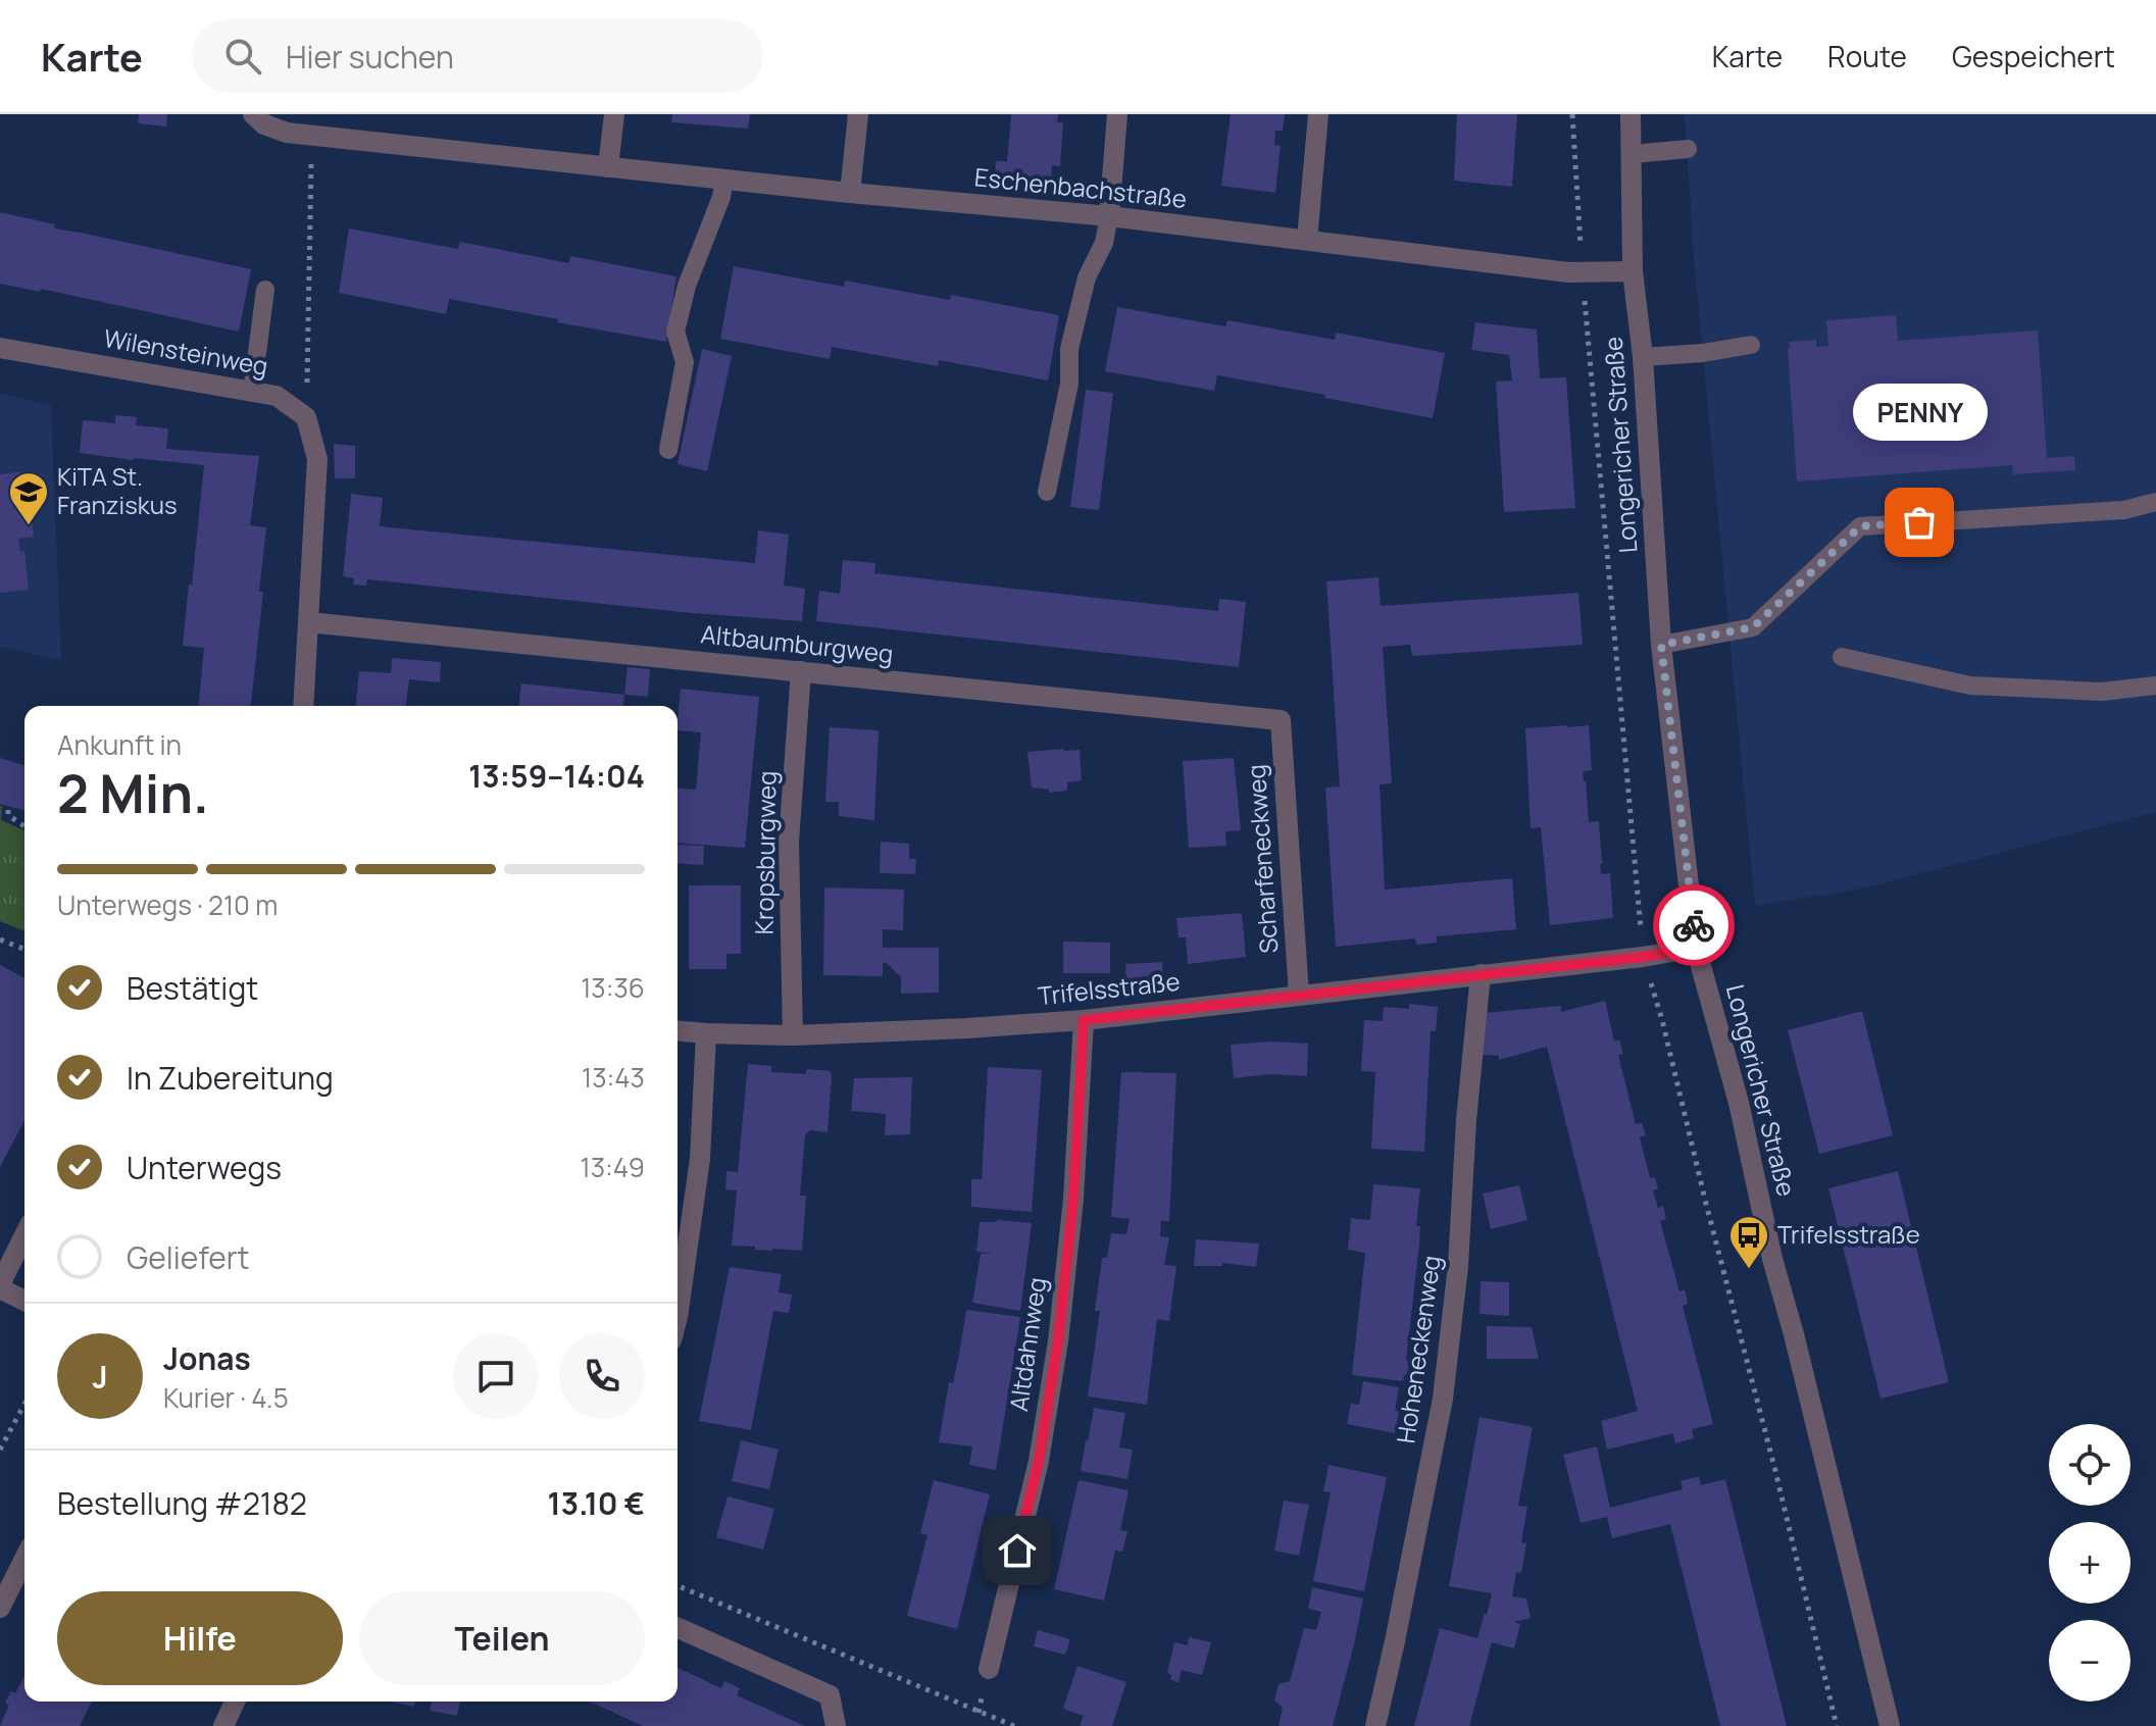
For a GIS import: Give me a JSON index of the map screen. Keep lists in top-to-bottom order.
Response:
{
  "streets": {
    "street": [
      "Eschenbachstraße",
      "Wilensteinweg",
      "Longericher Straße",
      "Altbaumburgweg",
      "Kropsburgweg",
      "Scharfeneckweg",
      "Trifelsstraße",
      "Altdahnweg",
      "Hoheneckenweg"
    ]
  },
  "crossings": [
    ["Eschenbachstraße", "Longericher Straße"],
    ["Longericher Straße", "Trifelsstraße"],
    ["Altbaumburgweg", "Kropsburgweg"],
    ["Altbaumburgweg", "Scharfeneckweg"],
    ["Kropsburgweg", "Trifelsstraße"],
    ["Scharfeneckweg", "Trifelsstraße"],
    ["Trifelsstraße", "Altdahnweg"],
    ["Trifelsstraße", "Hoheneckenweg"]
  ],
  "places": {
    "other": ["PENNY"],
    "school or university": ["KiTA St. Franziskus"],
    "bus stop": ["Trifelsstraße"]
  },
  "page": {
    "header": "Karte",
    "search": "Hier suchen",
    "nav": ["Karte", "Route", "Gespeichert"],
    "bubble": "PENNY",
    "heading": ["2 Min.", "Ankunft in", "13:59–14:04"],
    "panel": [
      "Jonas",
      "Kurier · 4.5",
      "Bestellung #2182",
      "13.10 €"
    ],
    "bar": "Unterwegs · 210 m",
    "list": [
      ["Bestätigt", "13:36"],
      ["In Zubereitung", "13:43"],
      ["Unterwegs", "13:49"],
      "Geliefert"
    ],
    "round": "J",
    "map_buttons": ["+", "−"],
    "buttons": ["Hilfe", "Teilen"]
  }
}
